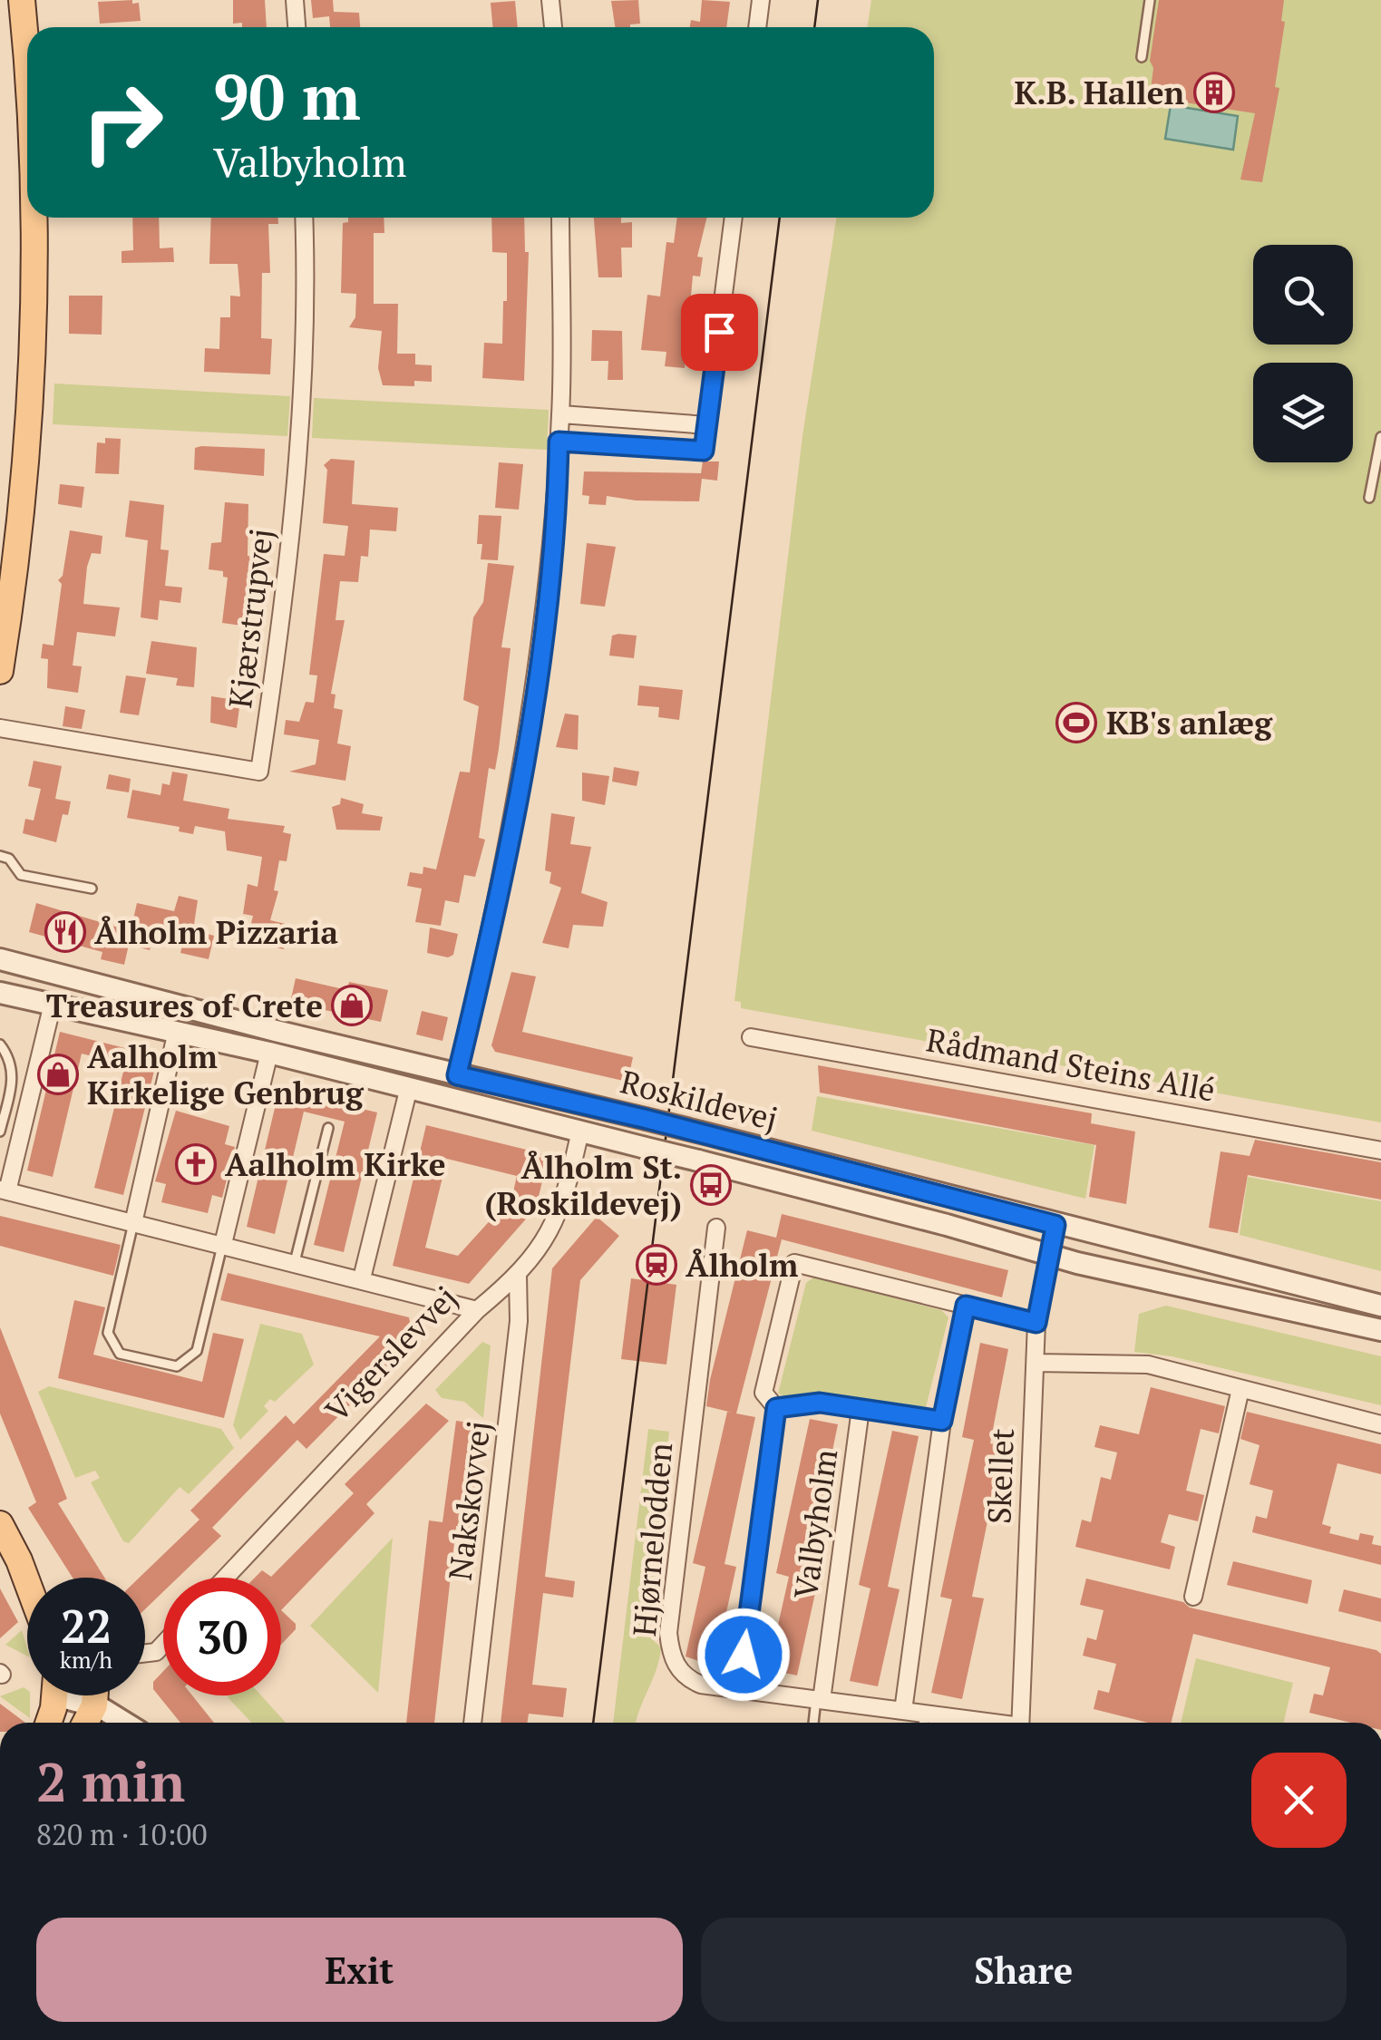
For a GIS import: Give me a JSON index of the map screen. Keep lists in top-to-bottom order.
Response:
{
  "streets": {
    "street": [
      "Kjærstrupvej",
      "Rådmand Steins Allé",
      "Roskildevej",
      "Vigerslevvej",
      "Skellet",
      "Nakskovvej",
      "Valbyholm",
      "Hjørnelodden"
    ]
  },
  "crossings": [
    ["Roskildevej", "Vigerslevvej"],
    ["Roskildevej", "Skellet"],
    ["Vigerslevvej", "Nakskovvej"],
    ["Skellet", "Valbyholm"],
    ["Valbyholm", "Hjørnelodden"]
  ],
  "places": {
    "building": ["K.B. Hallen"],
    "sports": ["KB's anlæg"],
    "restaurant": ["Ålholm Pizzaria"],
    "shop": ["Treasures of Crete", "Aalholm Kirkelige Genbrug"],
    "church": ["Aalholm Kirke"],
    "bus stop": ["Ålholm St. (Roskildevej)"],
    "station": ["Ålholm"]
  },
  "page": {
    "turn": ["90 m", "Valbyholm"],
    "speed": "22 km/h",
    "limit": "30",
    "heading": ["2 min", "820 m · 10:00"],
    "buttons": ["Exit", "Share"]
  }
}
